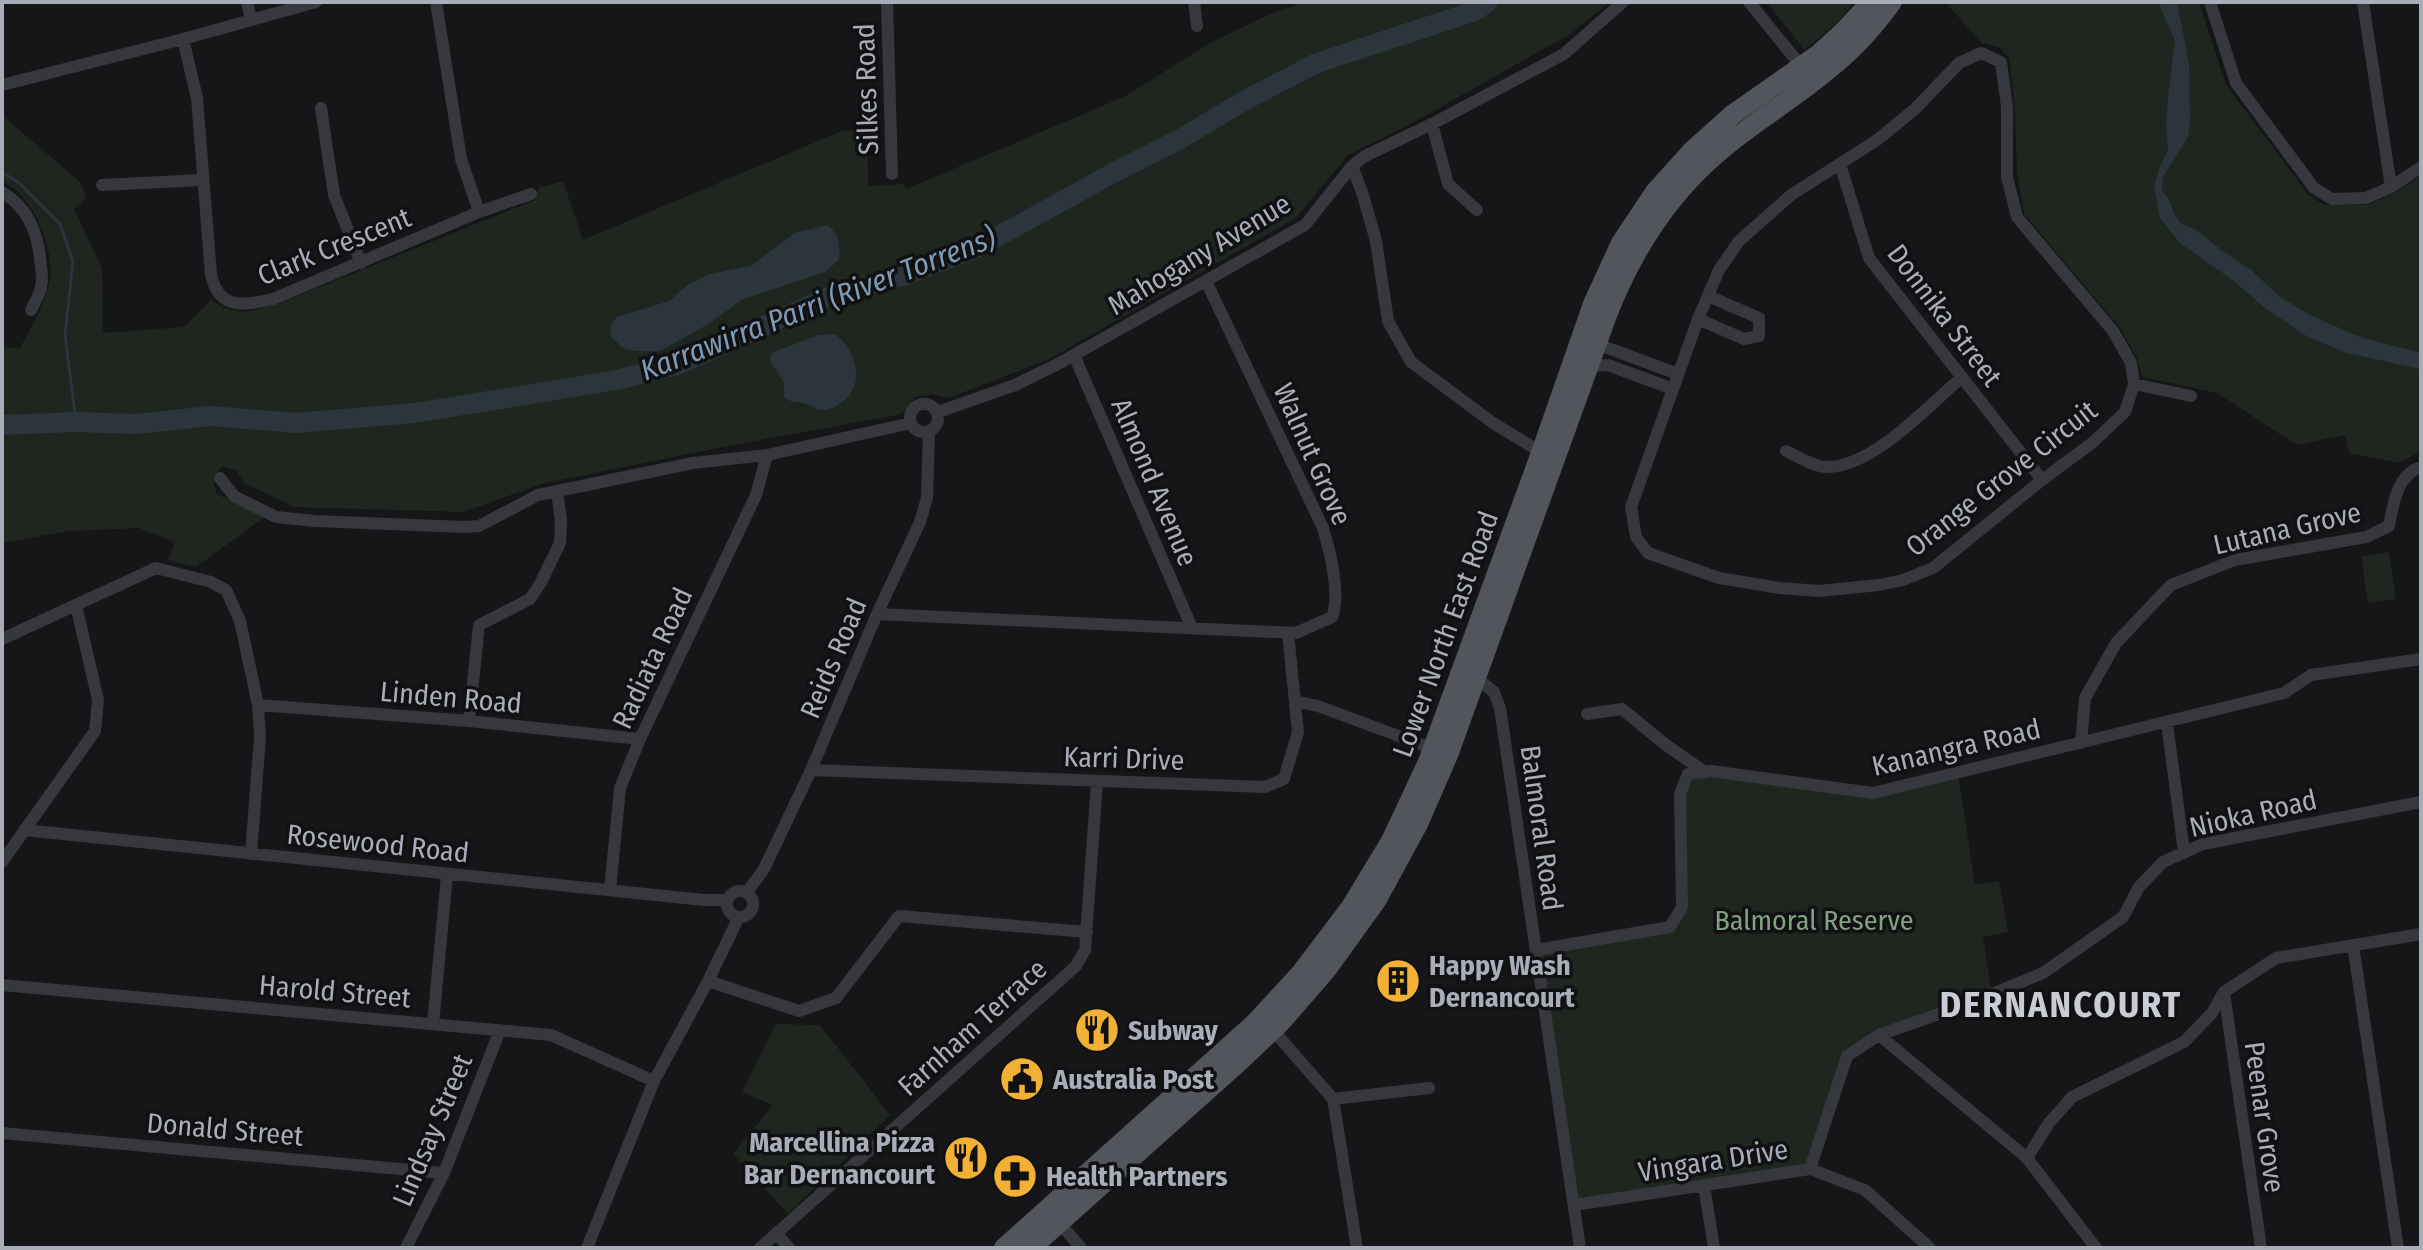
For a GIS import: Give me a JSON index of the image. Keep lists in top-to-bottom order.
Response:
{
  "streets": {
    "main road": ["Lower North East Road"],
    "street": [
      "Silkes Road",
      "Clark Crescent",
      "Mahogany Avenue",
      "Donnika Street",
      "Walnut Grove",
      "Orange Grove Circuit",
      "Almond Avenue",
      "Lutana Grove",
      "Radiata Road",
      "Reids Road",
      "Linden Road",
      "Kanangra Road",
      "Karri Drive",
      "Nioka Road",
      "Balmoral Road",
      "Rosewood Road",
      "Harold Street",
      "Farnham Terrace",
      "Peenar Grove",
      "Donald Street",
      "Lindsay Street",
      "Vingara Drive"
    ]
  },
  "crossings": [
    ["Mahogany Avenue", "Walnut Grove"],
    ["Mahogany Avenue", "Almond Avenue"],
    ["Mahogany Avenue", "Reids Road"],
    ["Donnika Street", "Orange Grove Circuit"],
    ["Walnut Grove", "Karri Drive"],
    ["Lutana Grove", "Kanangra Road"],
    ["Lower North East Road", "Balmoral Road"],
    ["Radiata Road", "Linden Road"],
    ["Radiata Road", "Rosewood Road"],
    ["Reids Road", "Karri Drive"],
    ["Reids Road", "Rosewood Road"],
    ["Karri Drive", "Farnham Terrace"],
    ["Nioka Road", "Vingara Drive"],
    ["Balmoral Road", "Vingara Drive"],
    ["Harold Street", "Lindsay Street"],
    ["Donald Street", "Lindsay Street"]
  ],
  "districts": ["DERNANCOURT"],
  "water": ["Karrawirra Parri (River Torrens)"],
  "parks": ["Balmoral Reserve"],
  "places": {
    "building": ["Happy Wash Dernancourt"],
    "restaurant": ["Subway", "Marcellina Pizza Bar Dernancourt"],
    "public building": ["Australia Post"],
    "pharmacy": ["Health Partners"]
  }
}
